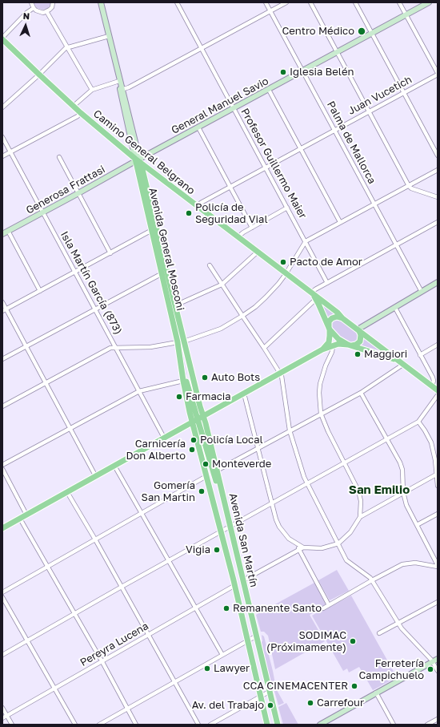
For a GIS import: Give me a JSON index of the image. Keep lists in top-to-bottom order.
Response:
{
  "streets": {
    "main road": [
      "General Manuel Savio",
      "Camino General Belgrano",
      "Generosa Frattasi",
      "Avenida General Mosconi",
      "Avenida San Martín"
    ],
    "street": [
      "Juan Vucetich",
      "Palma de Mallorca",
      "Profesor Guillermo Maier",
      "Isla Martín García (873)",
      "Pereyra Lucena"
    ]
  },
  "crossings": [
    ["Juan Vucetich", "Palma de Mallorca"],
    ["Juan Vucetich", "Camino General Belgrano"],
    ["Juan Vucetich", "Profesor Guillermo Maier"],
    ["General Manuel Savio", "Palma de Mallorca"],
    ["General Manuel Savio", "Camino General Belgrano"],
    ["General Manuel Savio", "Profesor Guillermo Maier"],
    ["General Manuel Savio", "Generosa Frattasi"],
    ["General Manuel Savio", "Avenida General Mosconi"],
    ["Camino General Belgrano", "Generosa Frattasi"],
    ["Camino General Belgrano", "Avenida General Mosconi"],
    ["Generosa Frattasi", "Avenida General Mosconi"],
    ["Generosa Frattasi", "Isla Martín García (873)"],
    ["Avenida General Mosconi", "Avenida San Martín"],
    ["Avenida San Martín", "Pereyra Lucena"]
  ],
  "districts": ["San Emilio"],
  "places": [
    "Centro Médico",
    "Iglesia Belén",
    "Policía de Seguridad Vial",
    "Pacto de Amor",
    "Maggiori",
    "Auto Bots",
    "Farmacia",
    "Policía Local",
    "Carnicería Don Alberto",
    "Monteverde",
    "Gomería San Martin",
    "Vigia",
    "Remanente Santo",
    "SODIMAC (Próximamente)",
    "Lawyer",
    "Ferretería Campichuelo",
    "CCA CINEMACENTER",
    "Carrefour",
    "Av. del Trabajo"
  ],
  "north": "top"
}
